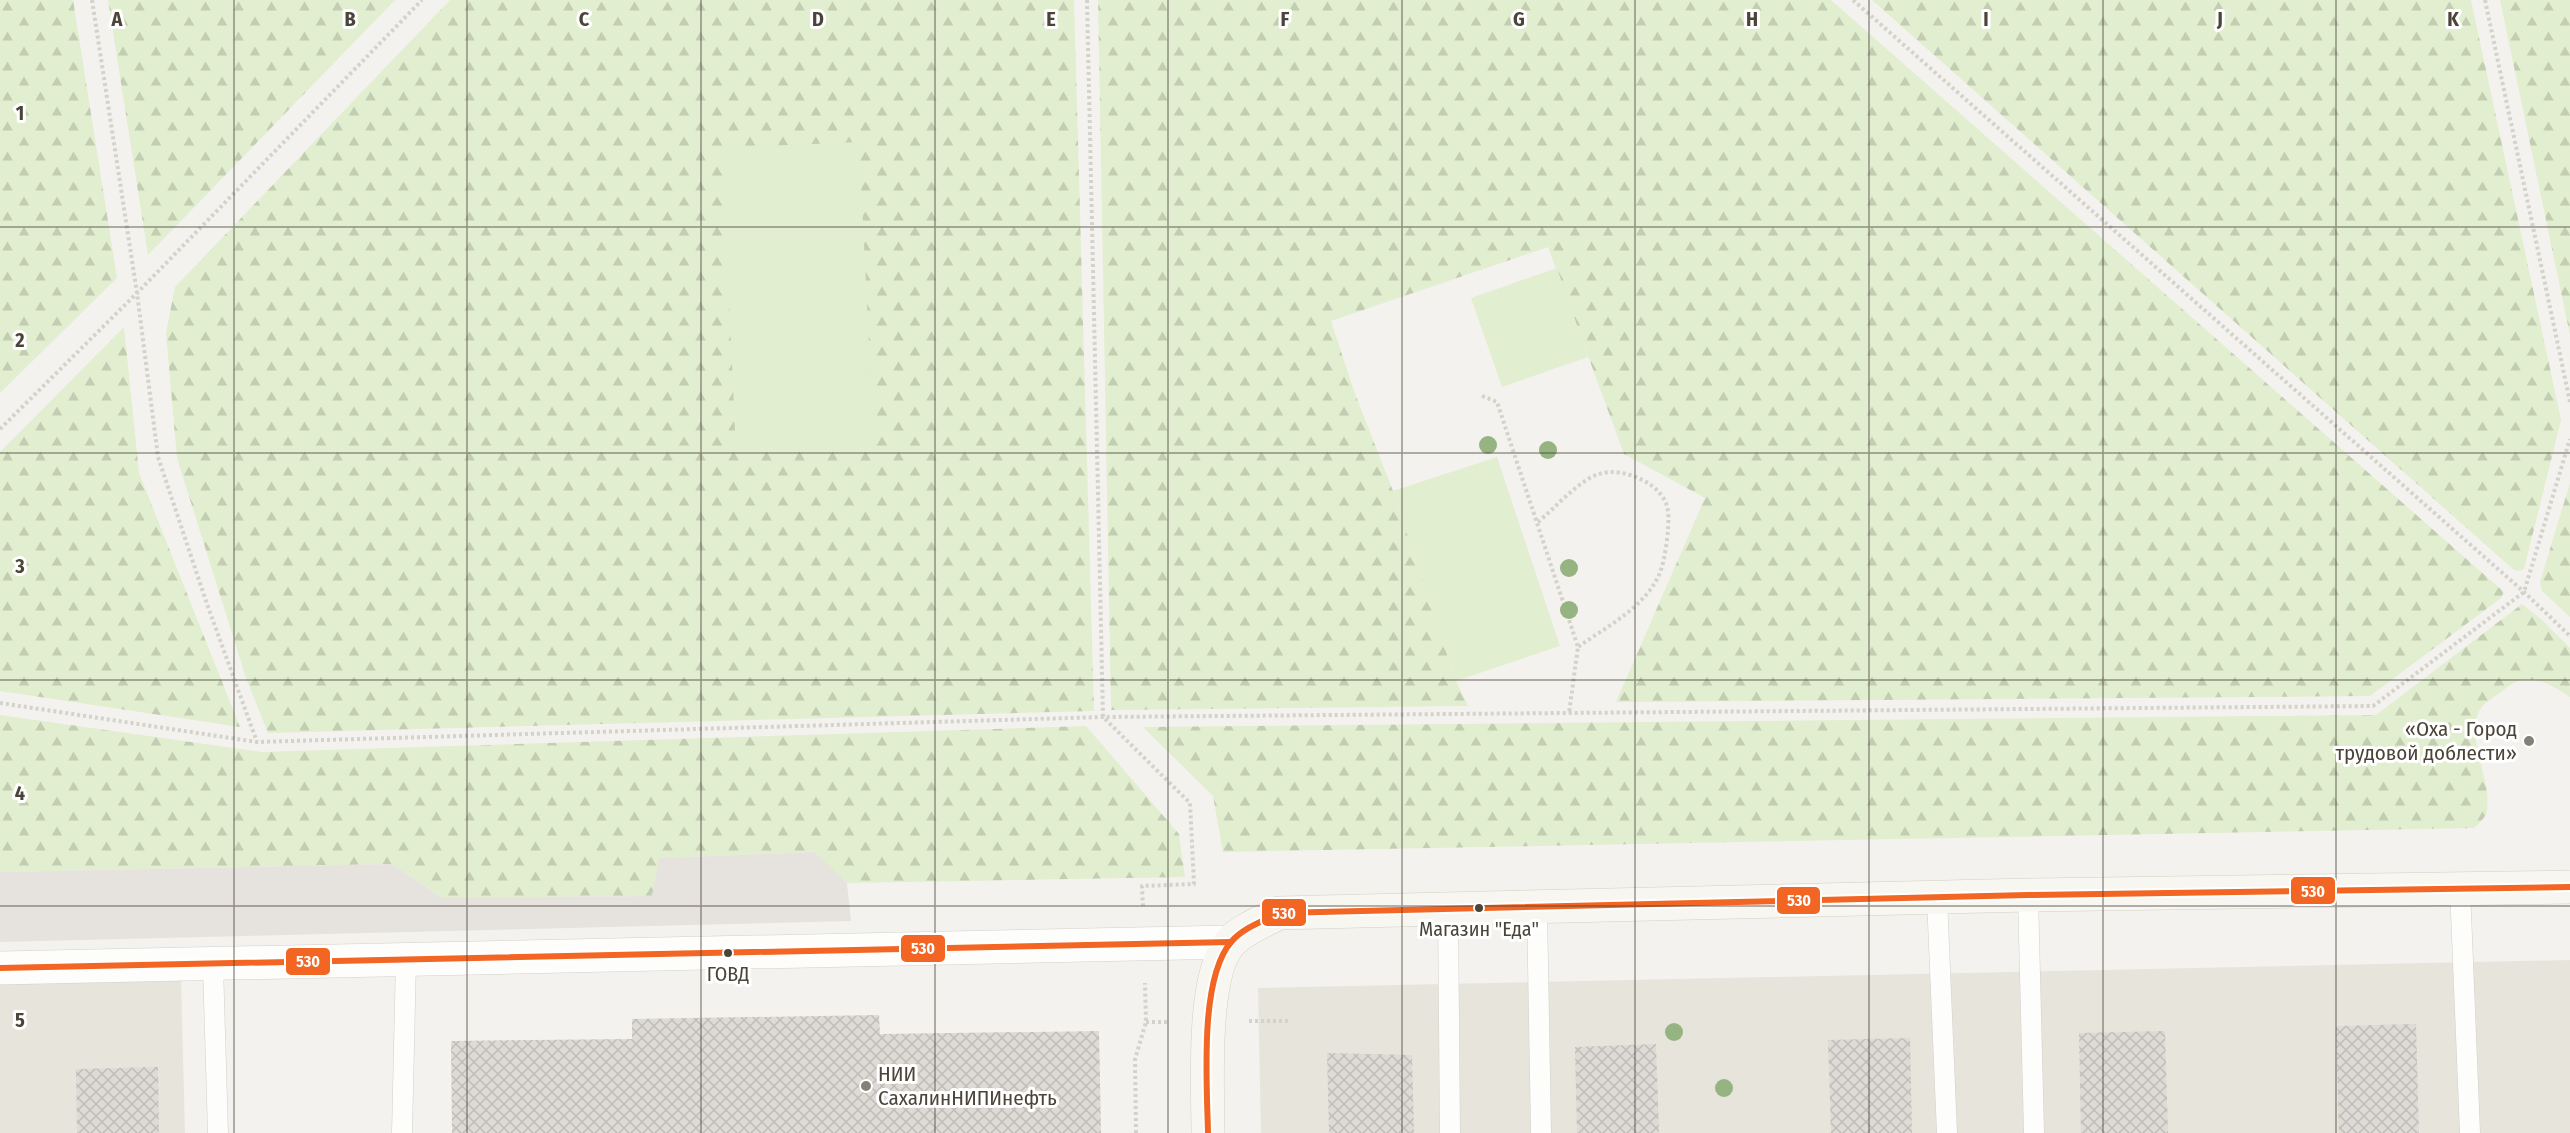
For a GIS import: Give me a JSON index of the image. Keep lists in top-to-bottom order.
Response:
{
  "places": [
    "«Оха - Город трудовой доблести»",
    "Магазин \"Еда\"",
    "ГОВД",
    "НИИ СахалинНИПИнефть"
  ],
  "lines": ["transit line 530"],
  "grid": {
    "columns": [
      "A",
      "B",
      "C",
      "D",
      "E",
      "F",
      "G",
      "H",
      "I",
      "J",
      "K"
    ],
    "rows": [
      "1",
      "2",
      "3",
      "4",
      "5"
    ]
  }
}
